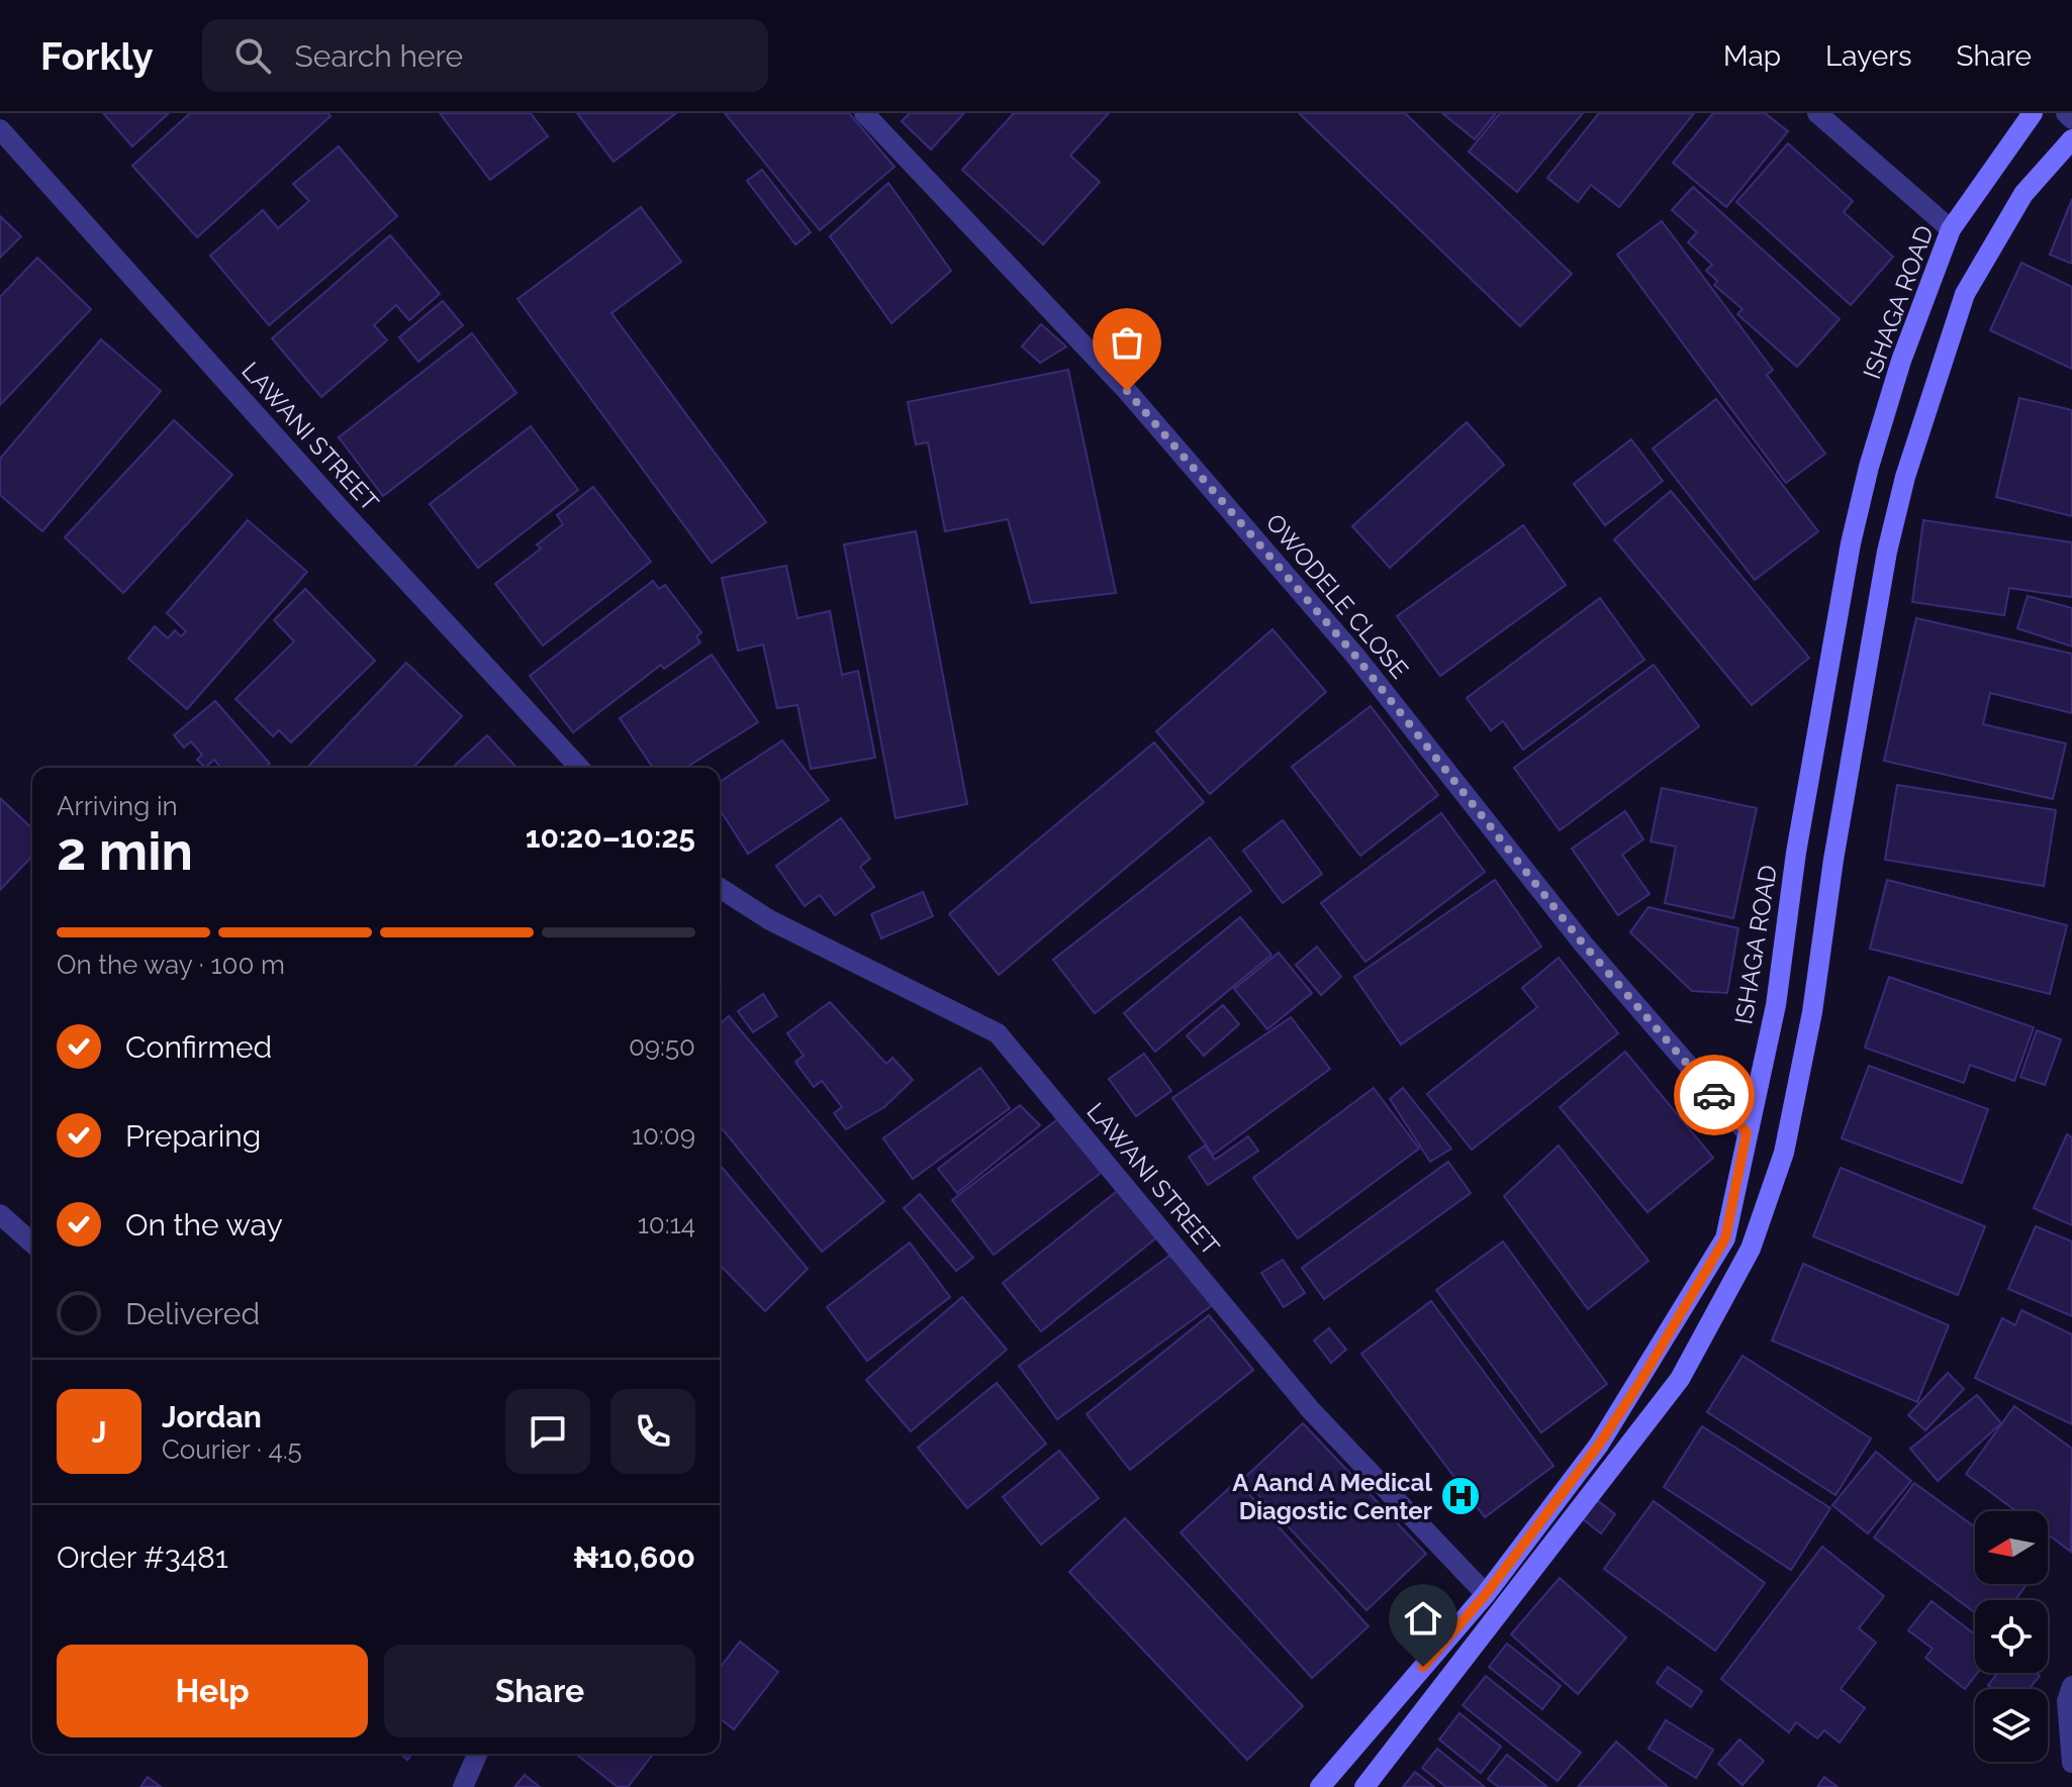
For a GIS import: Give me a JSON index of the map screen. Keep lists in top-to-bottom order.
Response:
{
  "streets": {
    "main road": ["ISHAGA ROAD"],
    "street": ["LAWANI STREET", "OWODELE CLOSE"]
  },
  "crossings": [
    ["ISHAGA ROAD", "LAWANI STREET"],
    ["ISHAGA ROAD", "OWODELE CLOSE"]
  ],
  "places": {
    "hospital": ["A Aand A Medical Diagostic Center"]
  },
  "north": "left",
  "page": {
    "header": "Forkly",
    "search": "Search here",
    "nav": ["Map", "Layers", "Share"],
    "heading": ["2 min", "Arriving in", "10:20–10:25"],
    "panel": [
      "Jordan",
      "Courier · 4.5",
      "Order #3481",
      "₦10,600"
    ],
    "bar": "On the way · 100 m",
    "list": [
      ["Confirmed", "09:50"],
      ["Preparing", "10:09"],
      ["On the way", "10:14"],
      "Delivered"
    ],
    "round": "J",
    "buttons": ["Help", "Share"]
  }
}
